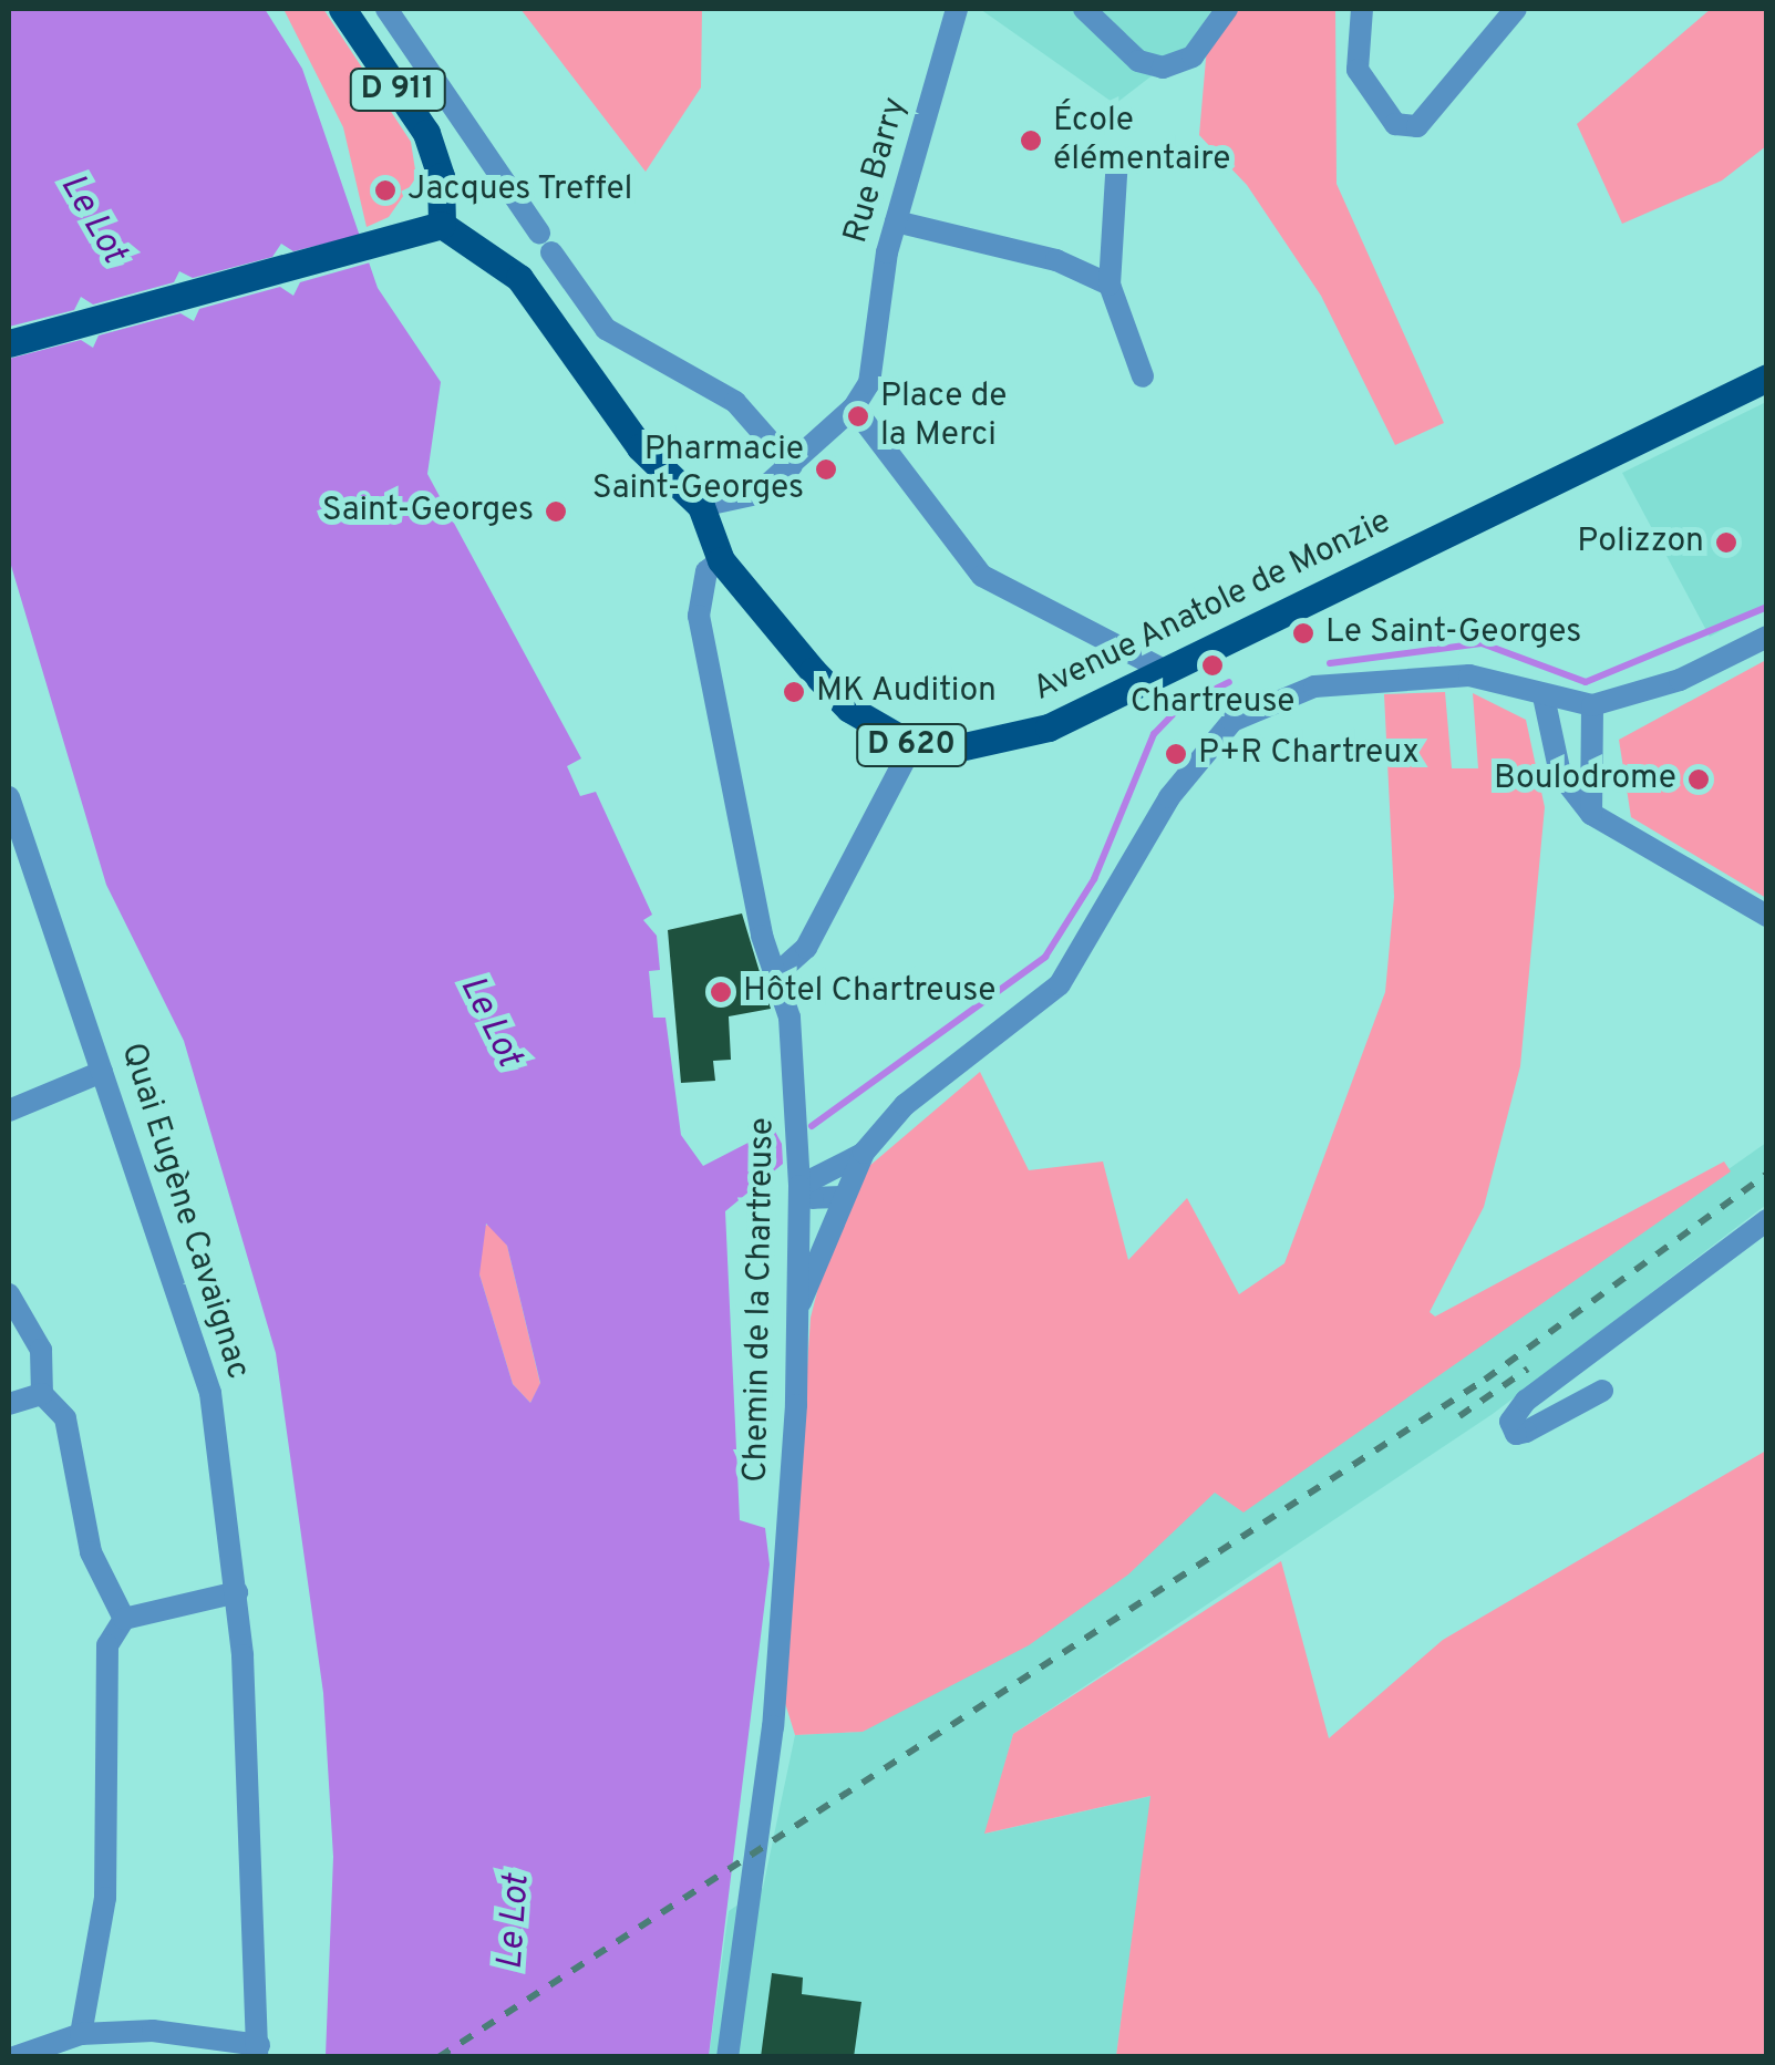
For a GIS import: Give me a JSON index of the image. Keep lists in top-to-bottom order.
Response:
{
  "streets": {
    "main road": ["D 911", "Avenue Anatole de Monzie", "D 620"],
    "street": ["Rue Barry", "Quai Eugène Cavaignac", "Chemin de la Chartreuse"]
  },
  "crossings": [
    ["D 911", "D 620"],
    ["Avenue Anatole de Monzie", "D 620"],
    ["Avenue Anatole de Monzie", "Chemin de la Chartreuse"]
  ],
  "water": ["Le Lot"],
  "places": [
    "École élémentaire",
    "Jacques Treffel",
    "Place de la Merci",
    "Pharmacie Saint-Georges",
    "Saint-Georges",
    "Polizzon",
    "Le Saint-Georges",
    "Chartreuse",
    "MK Audition",
    "P+R Chartreux",
    "Boulodrome",
    "Hôtel Chartreuse"
  ]
}
